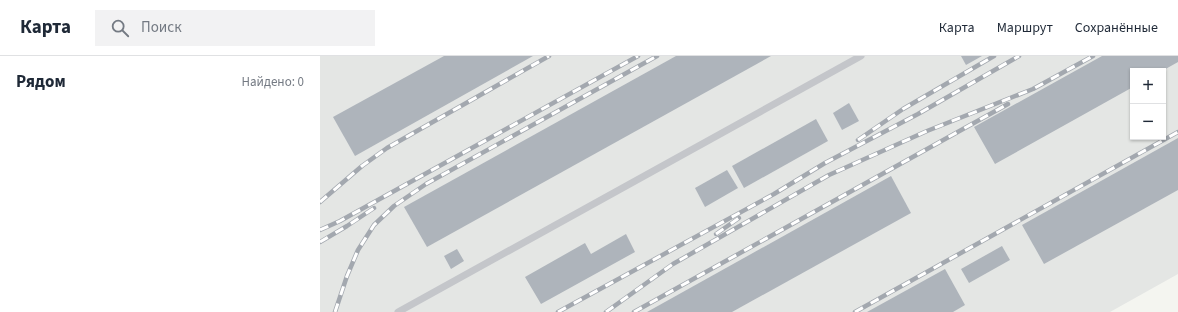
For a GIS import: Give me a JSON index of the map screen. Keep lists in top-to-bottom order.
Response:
{
  "page": {
    "header": "Карта",
    "search": "Поиск",
    "nav": ["Карта", "Маршрут", "Сохранённые"],
    "heading": ["Рядом", "Найдено: 0"],
    "map_buttons": ["+", "−"]
  }
}
